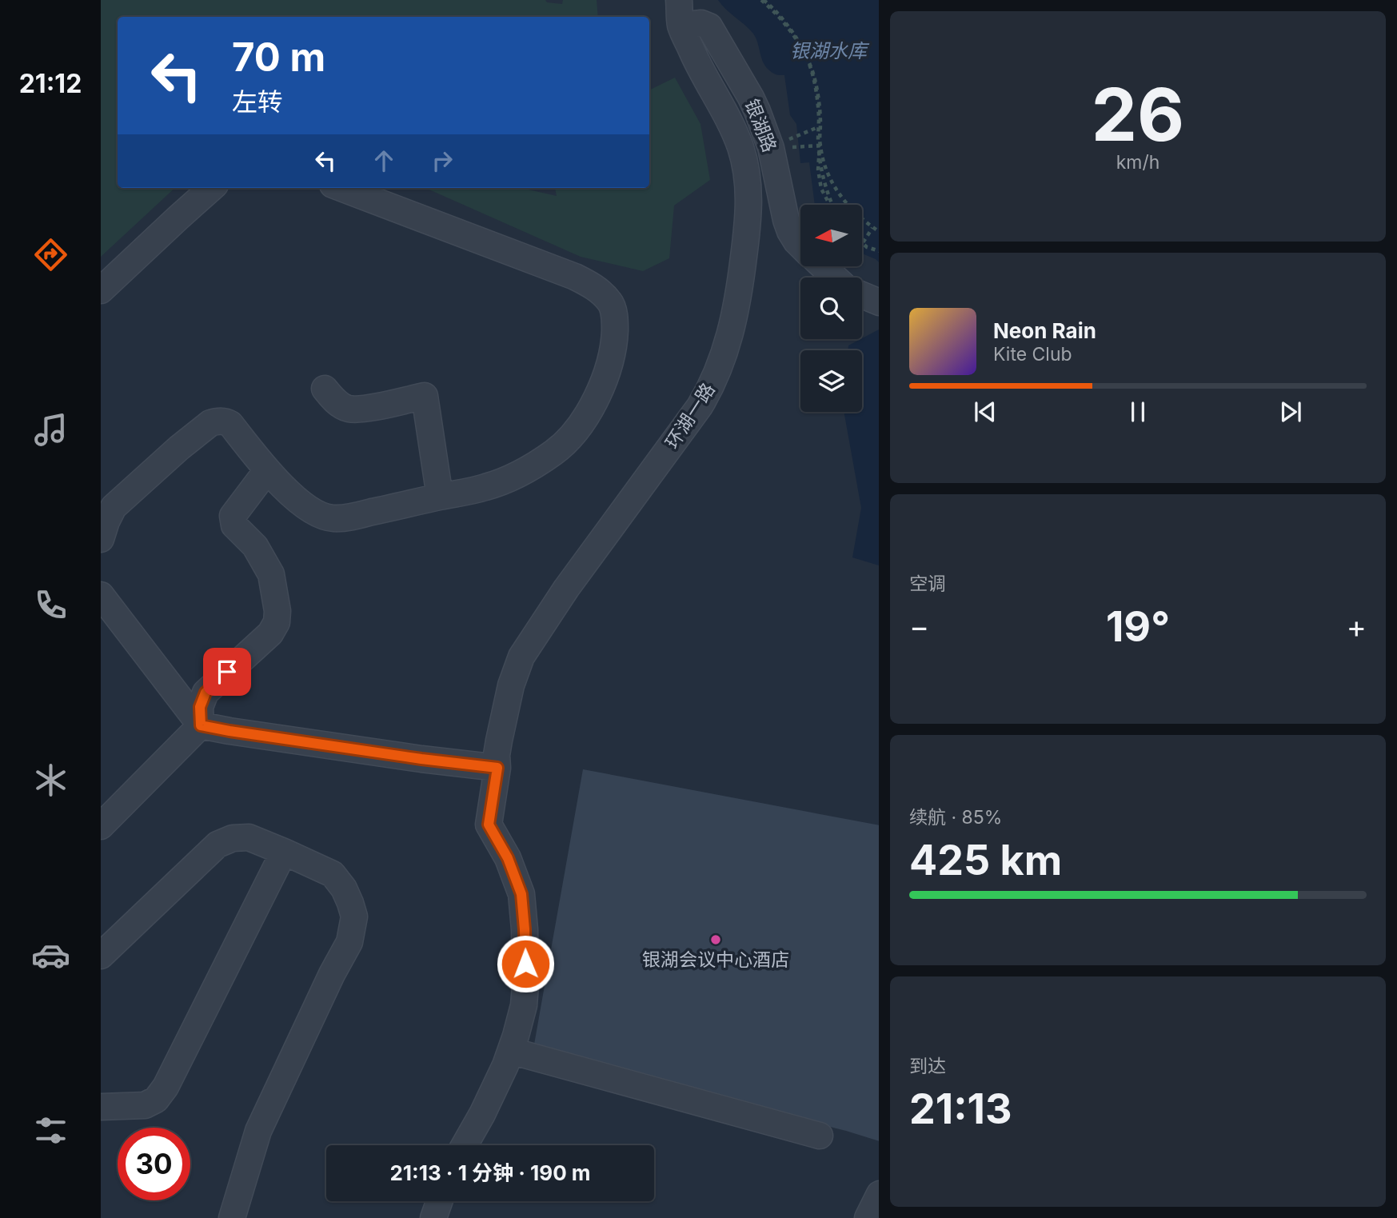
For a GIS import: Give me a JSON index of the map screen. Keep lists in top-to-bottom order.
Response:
{
  "streets": {
    "street": ["银湖路", "环湖一路"]
  },
  "crossings": [
    ["银湖路", "环湖一路"]
  ],
  "water": ["银湖水库"],
  "places": ["银湖会议中心酒店"],
  "north": "left",
  "page": {
    "tabs": "21:12",
    "tile": [
      ["26", "km/h"],
      "空调",
      ["续航 · 85%", "425 km"],
      ["到达", "21:13"]
    ],
    "turn": ["70 m", "左转"],
    "song": ["Neon Rain", "Kite Club"],
    "heat": ["−", "19°", "+"],
    "limit": "30",
    "trip": "21:13 · 1 分钟 · 190 m"
  }
}
